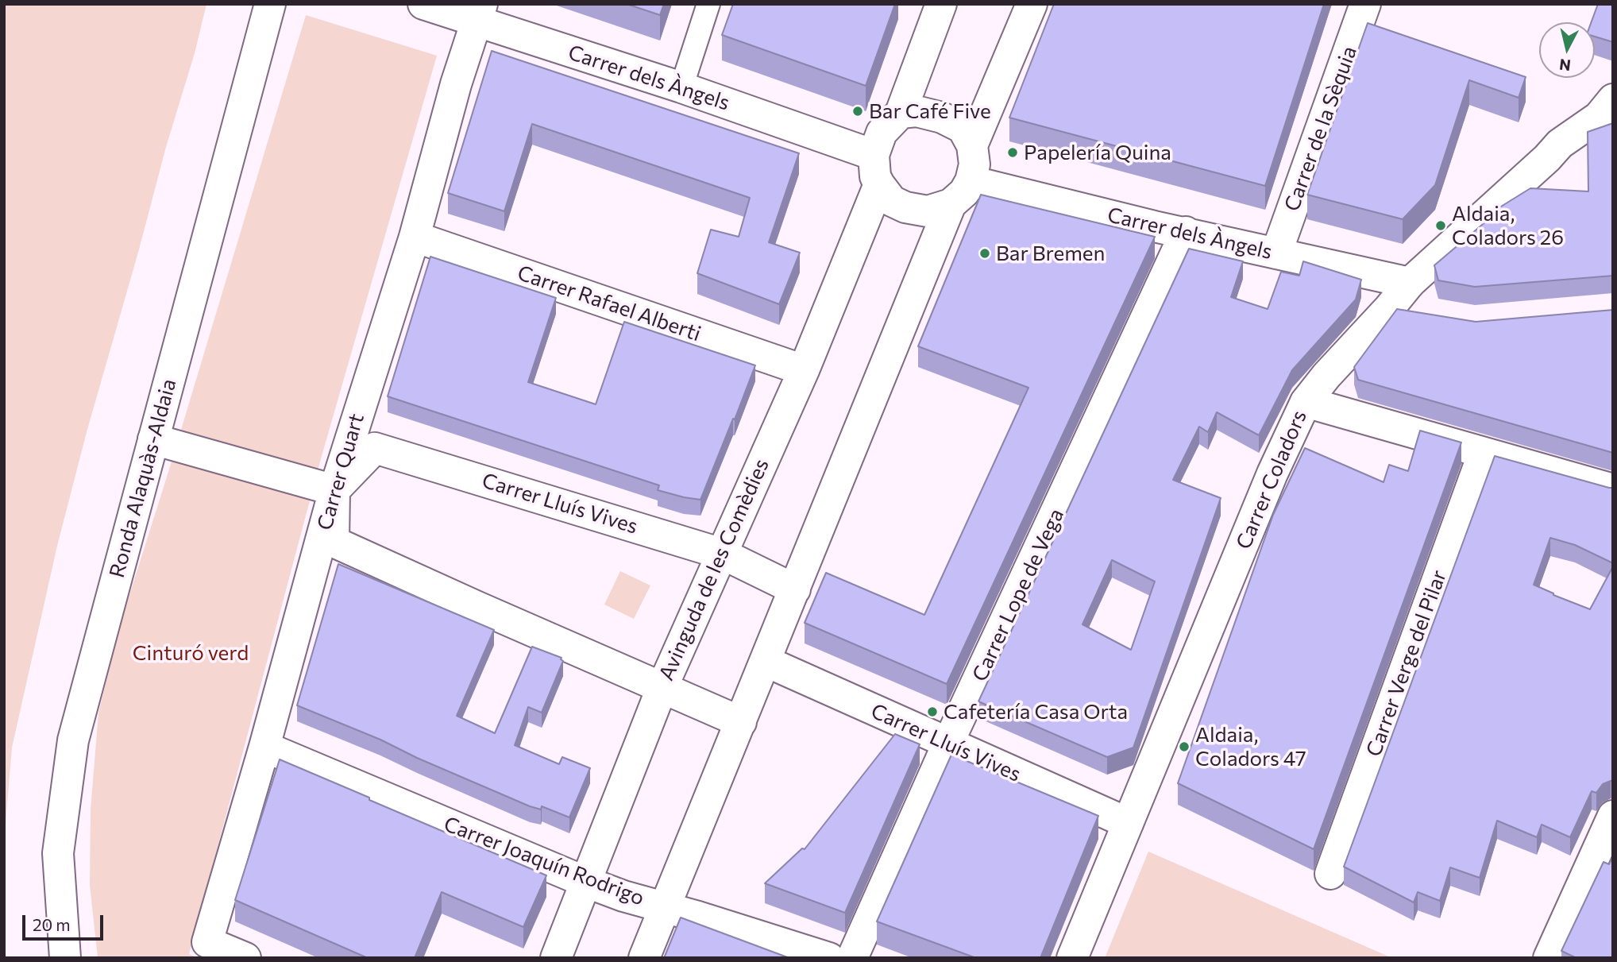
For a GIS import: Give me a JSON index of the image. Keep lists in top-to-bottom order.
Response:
{
  "streets": {
    "street": [
      "Carrer dels Àngels",
      "Carrer de la Sèquia",
      "Carrer Rafael Alberti",
      "Carrer Quart",
      "Ronda Alaquàs-Aldaia",
      "Carrer Coladors",
      "Carrer Lluís Vives",
      "Avinguda de les Comèdies",
      "Carrer Lope de Vega",
      "Carrer Verge del Pilar",
      "Carrer Joaquín Rodrigo"
    ]
  },
  "crossings": [
    ["Carrer dels Àngels", "Carrer de la Sèquia"],
    ["Carrer dels Àngels", "Carrer Quart"],
    ["Carrer dels Àngels", "Carrer Coladors"],
    ["Carrer dels Àngels", "Avinguda de les Comèdies"],
    ["Carrer dels Àngels", "Carrer Lope de Vega"],
    ["Carrer Rafael Alberti", "Carrer Quart"],
    ["Carrer Rafael Alberti", "Avinguda de les Comèdies"],
    ["Carrer Quart", "Carrer Lluís Vives"],
    ["Carrer Quart", "Carrer Joaquín Rodrigo"],
    ["Carrer Coladors", "Carrer Lluís Vives"],
    ["Carrer Lluís Vives", "Avinguda de les Comèdies"],
    ["Carrer Lluís Vives", "Carrer Lope de Vega"],
    ["Avinguda de les Comèdies", "Carrer Joaquín Rodrigo"]
  ],
  "parks": ["Cinturó verd"],
  "places": [
    "Bar Café Five",
    "Papelería Quina",
    "Aldaia, Coladors 26",
    "Bar Bremen",
    "Cafetería Casa Orta",
    "Aldaia, Coladors 47"
  ],
  "scale_bar": "20 m",
  "north": "bottom"
}
